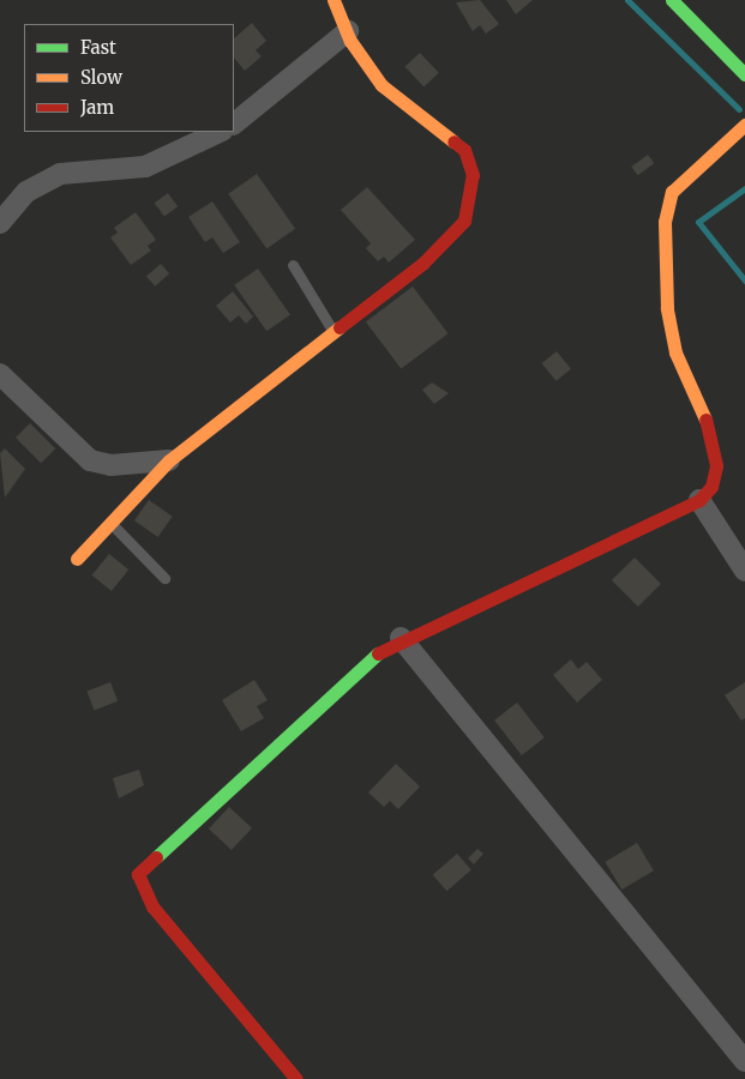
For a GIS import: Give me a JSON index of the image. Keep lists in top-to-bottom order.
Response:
{
  "legend": ["Fast", "Slow", "Jam"]
}
